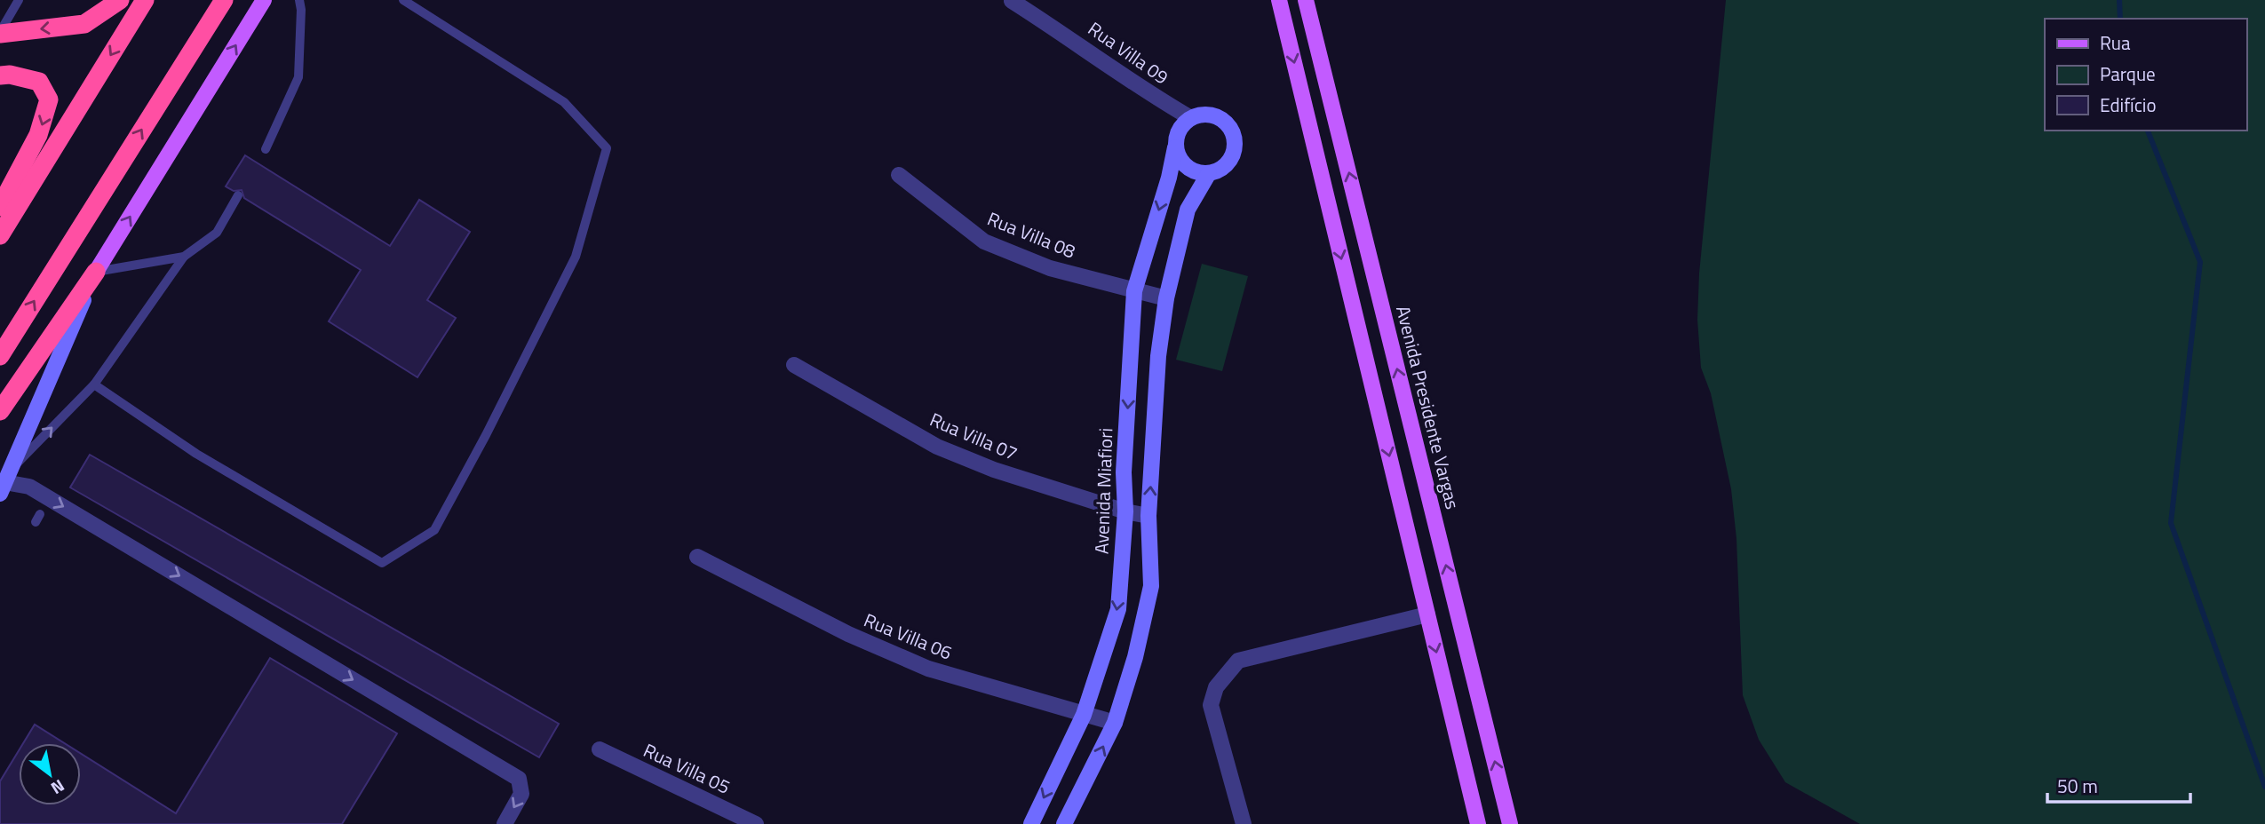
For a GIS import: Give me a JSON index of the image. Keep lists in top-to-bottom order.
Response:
{
  "streets": {
    "main road": ["Avenida Presidente Vargas"],
    "street": [
      "Rua Villa 09",
      "Rua Villa 08",
      "Rua Villa 07",
      "Avenida Miafiori",
      "Rua Villa 06",
      "Rua Villa 05"
    ]
  },
  "crossings": [
    ["Rua Villa 09", "Avenida Miafiori"],
    ["Rua Villa 08", "Avenida Miafiori"],
    ["Rua Villa 07", "Avenida Miafiori"],
    ["Avenida Miafiori", "Rua Villa 06"]
  ],
  "legend": ["Rua", "Parque", "Edifício"],
  "scale_bar": "50 m",
  "north": "bottom right"
}
